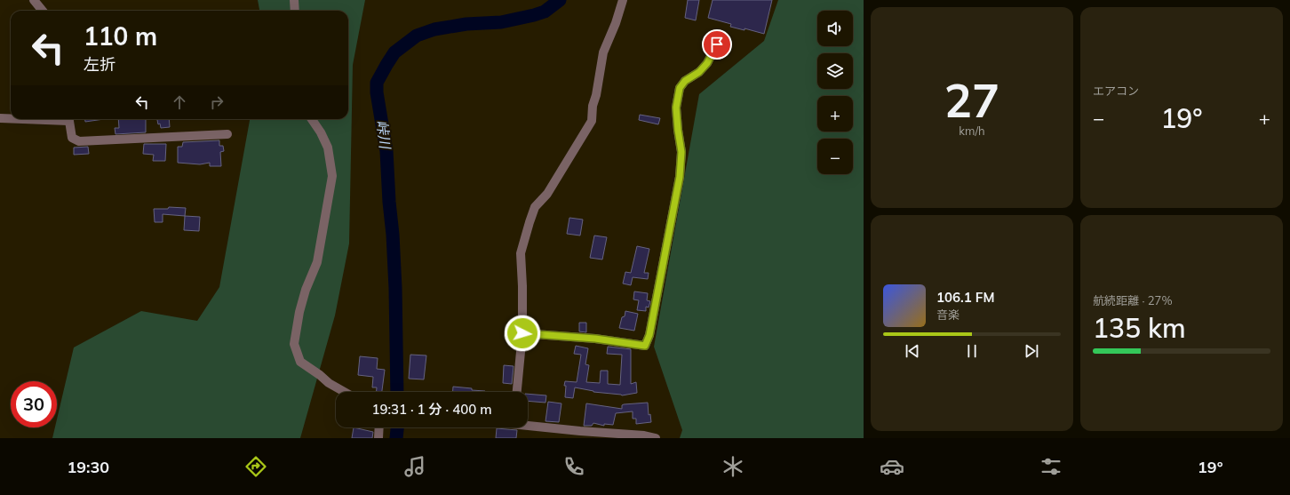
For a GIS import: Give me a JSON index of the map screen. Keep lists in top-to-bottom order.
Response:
{
  "water": ["峠川"],
  "page": {
    "tile": [
      ["27", "km/h"],
      "エアコン",
      ["航続距離 · 27%", "135 km"]
    ],
    "map_buttons": ["+", "−"],
    "turn": ["110 m", "左折"],
    "heat": ["−", "19°", "+"],
    "song": ["106.1 FM", "音楽"],
    "limit": "30",
    "trip": "19:31 · 1 分 · 400 m",
    "tabs": ["19:30", "19°"]
  }
}
